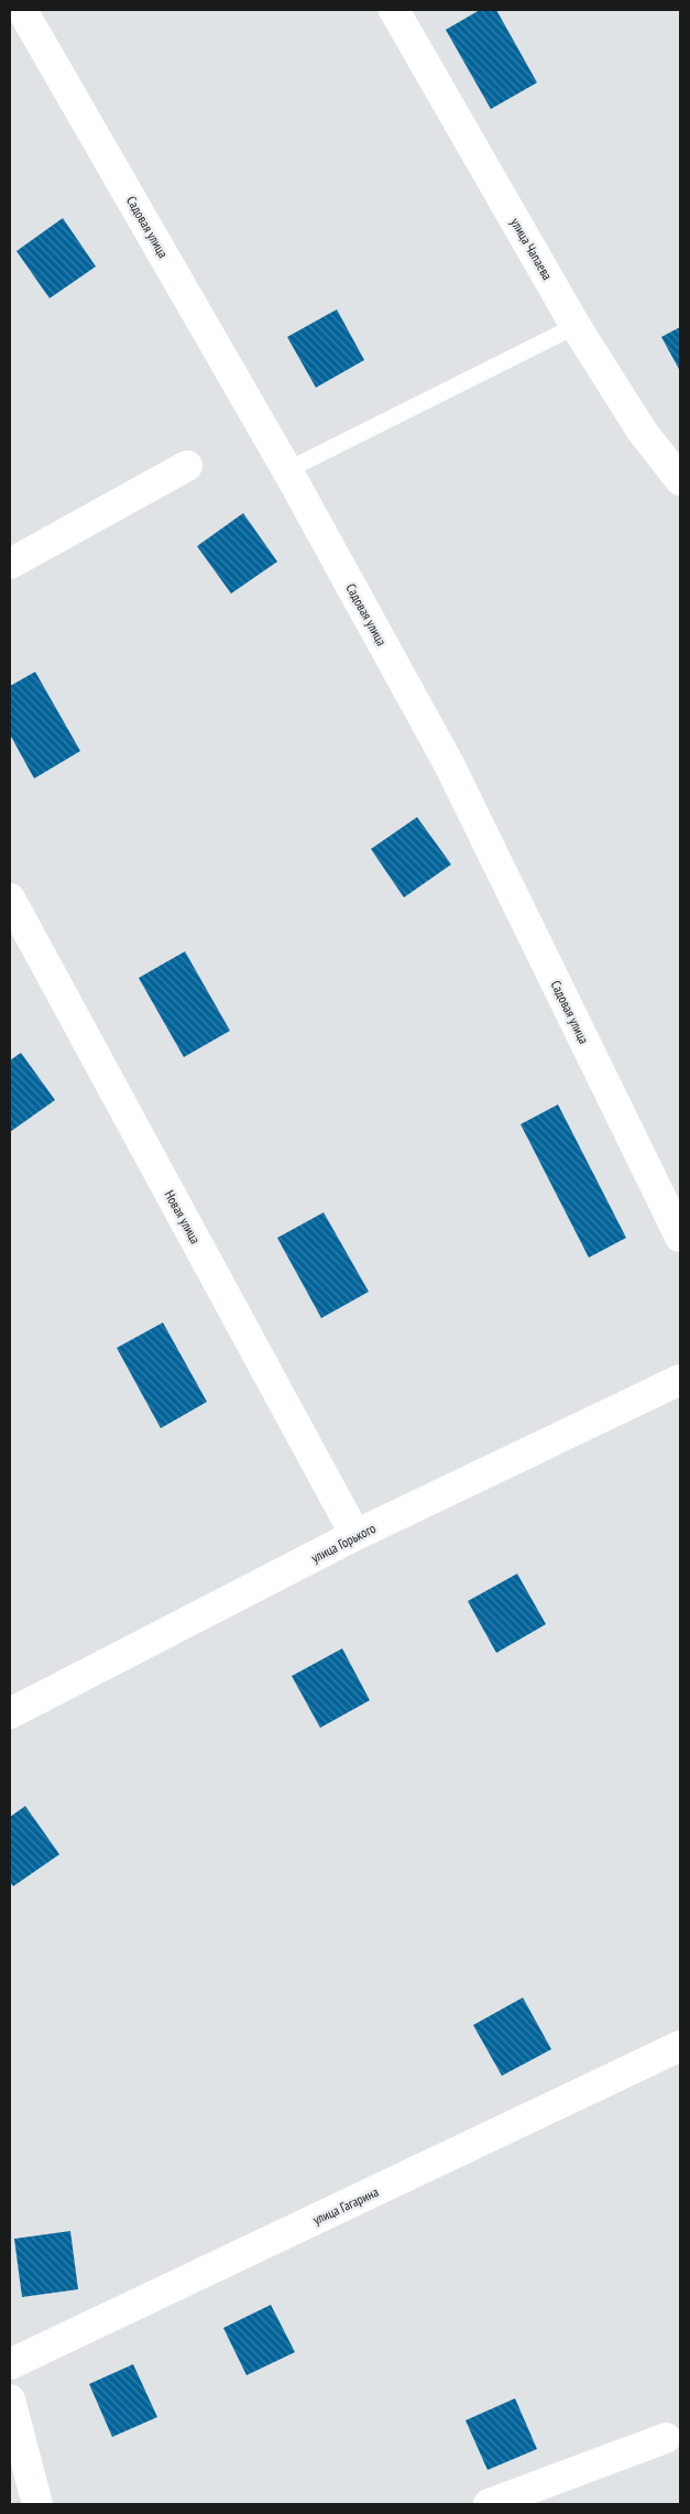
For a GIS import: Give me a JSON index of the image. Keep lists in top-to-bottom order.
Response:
{
  "streets": {
    "street": [
      "Садовая улица",
      "улица Чапаева",
      "Новая улица",
      "улица Горького",
      "улица Гагарина"
    ]
  },
  "crossings": [
    ["Новая улица", "улица Горького"]
  ]
}
